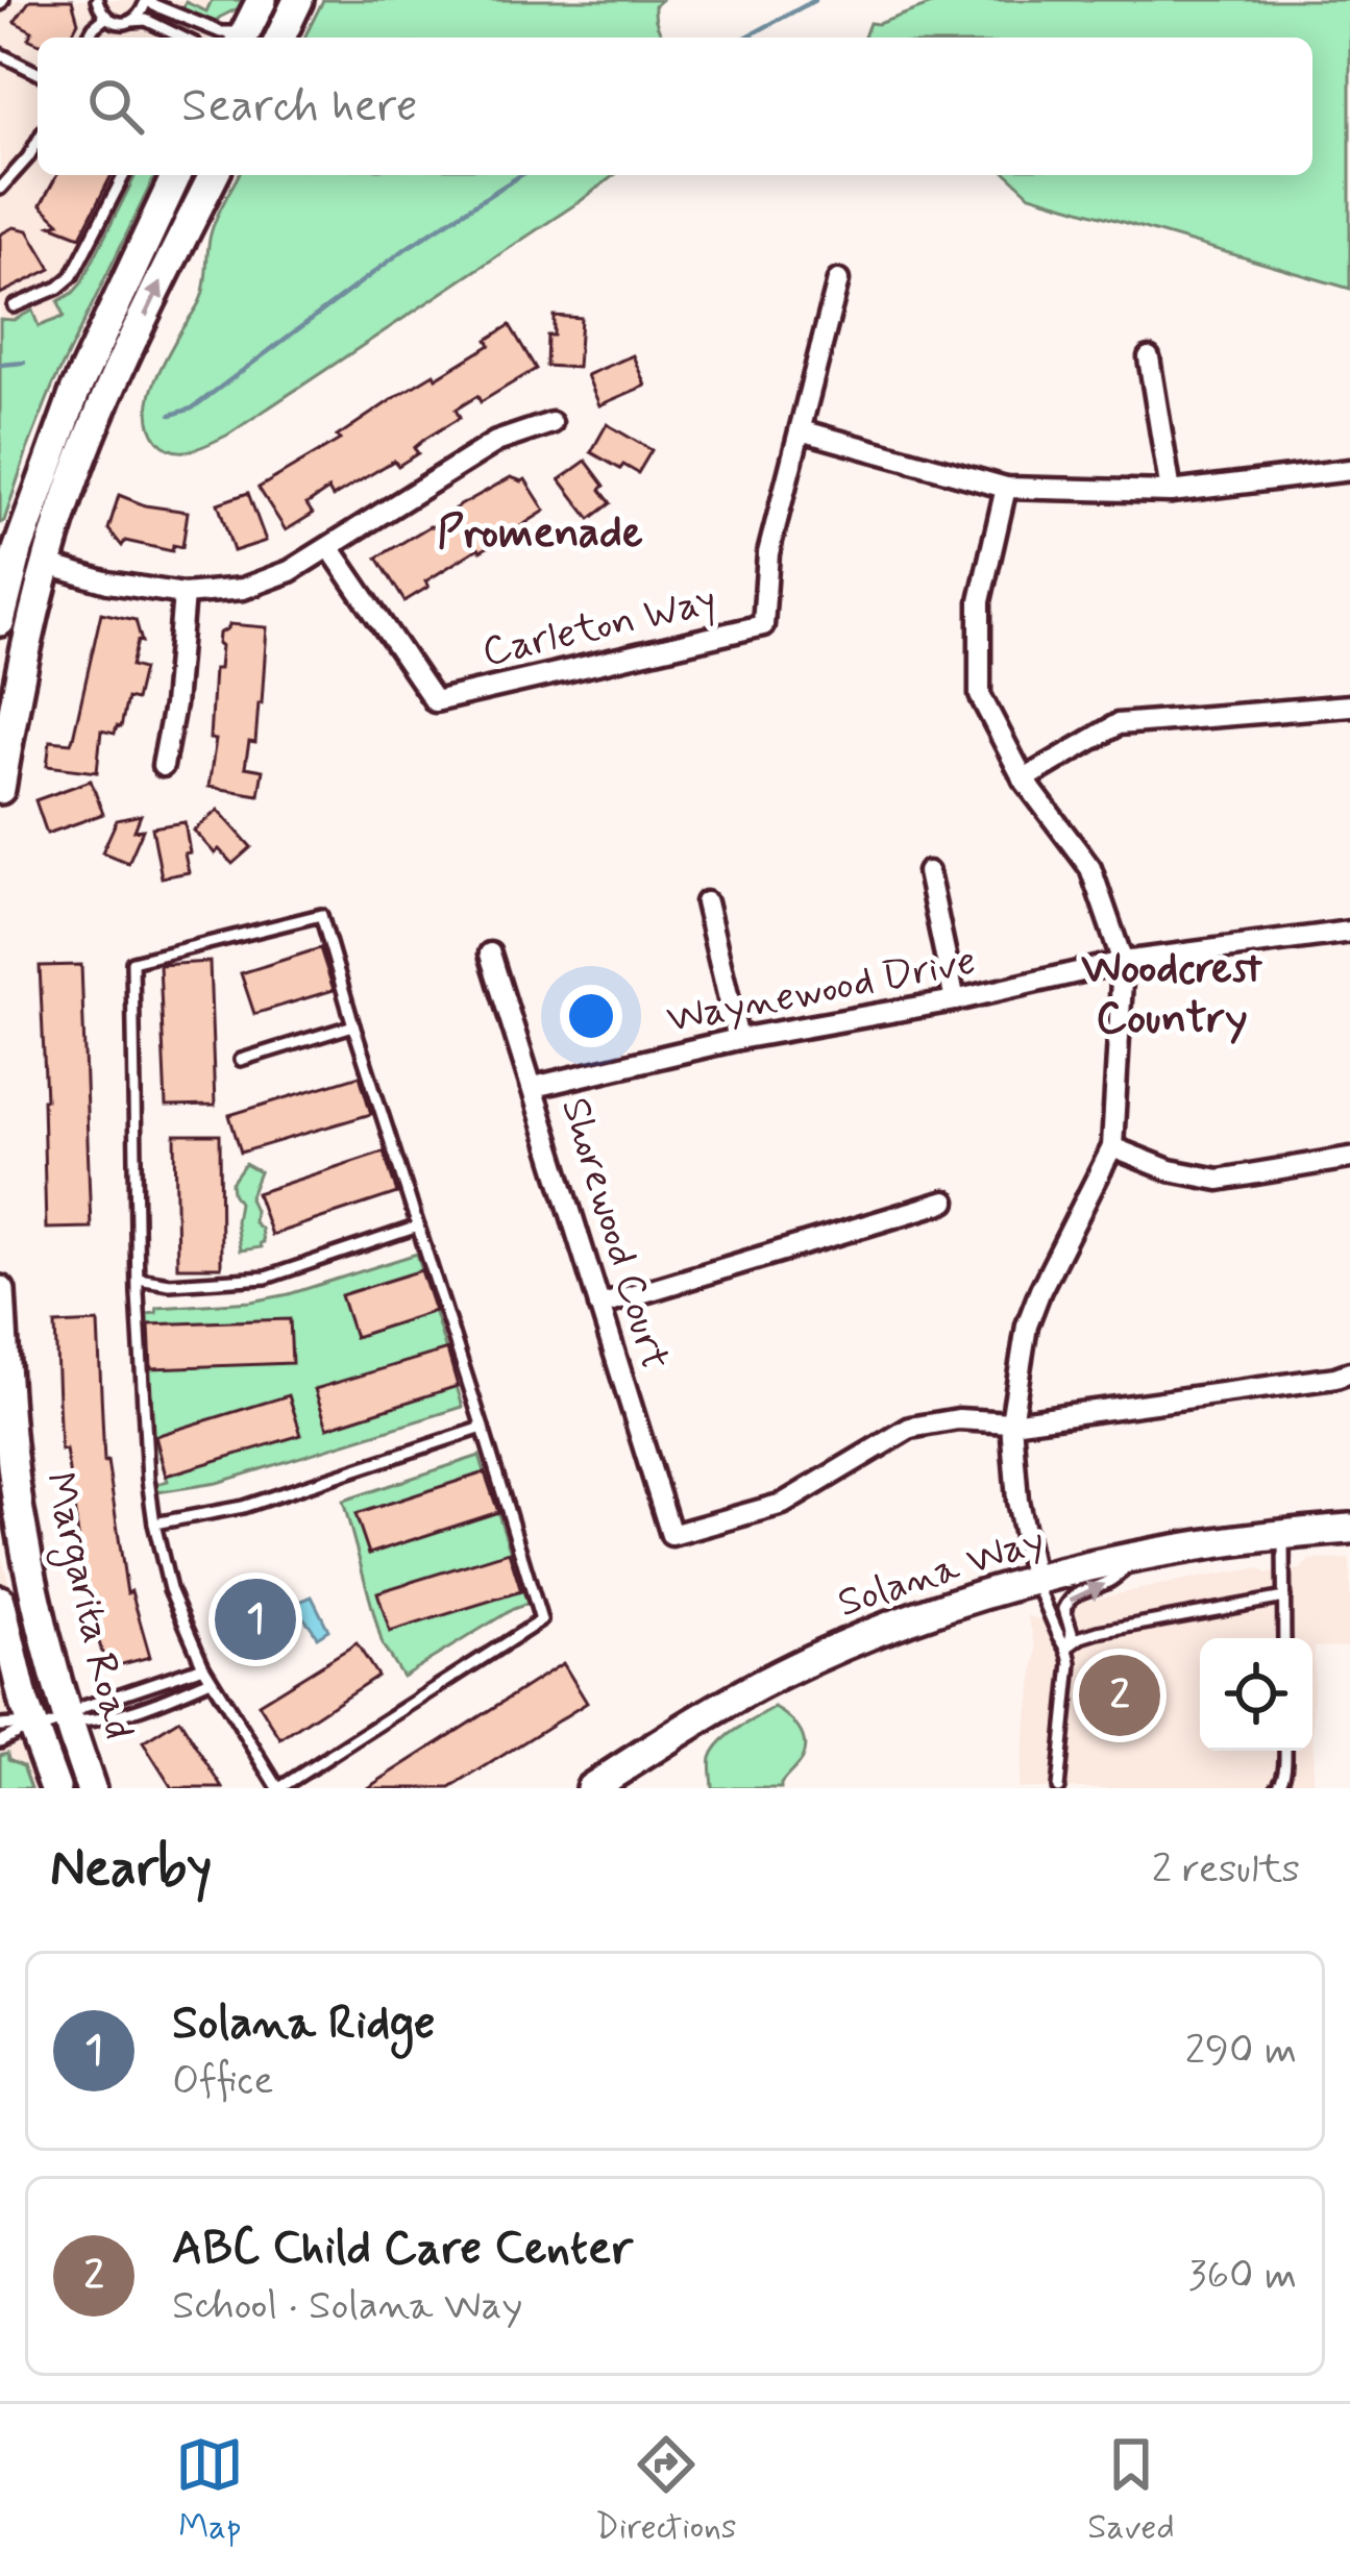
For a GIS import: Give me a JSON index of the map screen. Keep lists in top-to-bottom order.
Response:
{
  "streets": {
    "main road": ["Solana Way", "Margarita Road"],
    "street": ["Carleton Way", "Waynewood Drive", "Shorewood Court"]
  },
  "crossings": [
    ["Waynewood Drive", "Shorewood Court"]
  ],
  "districts": ["Promenade", "Woodcrest Country"],
  "page": {
    "search": "Search here",
    "pins": ["1", "2"],
    "heading": ["Nearby", "2 results"],
    "list": [
      {
        "mark": "1",
        "name": "Solana Ridge",
        "note": "Office",
        "value": "290 m"
      },
      {
        "mark": "2",
        "name": "ABC Child Care Center",
        "note": "School · Solana Way",
        "value": "360 m"
      }
    ],
    "nav": ["Map", "Directions", "Saved"]
  }
}
